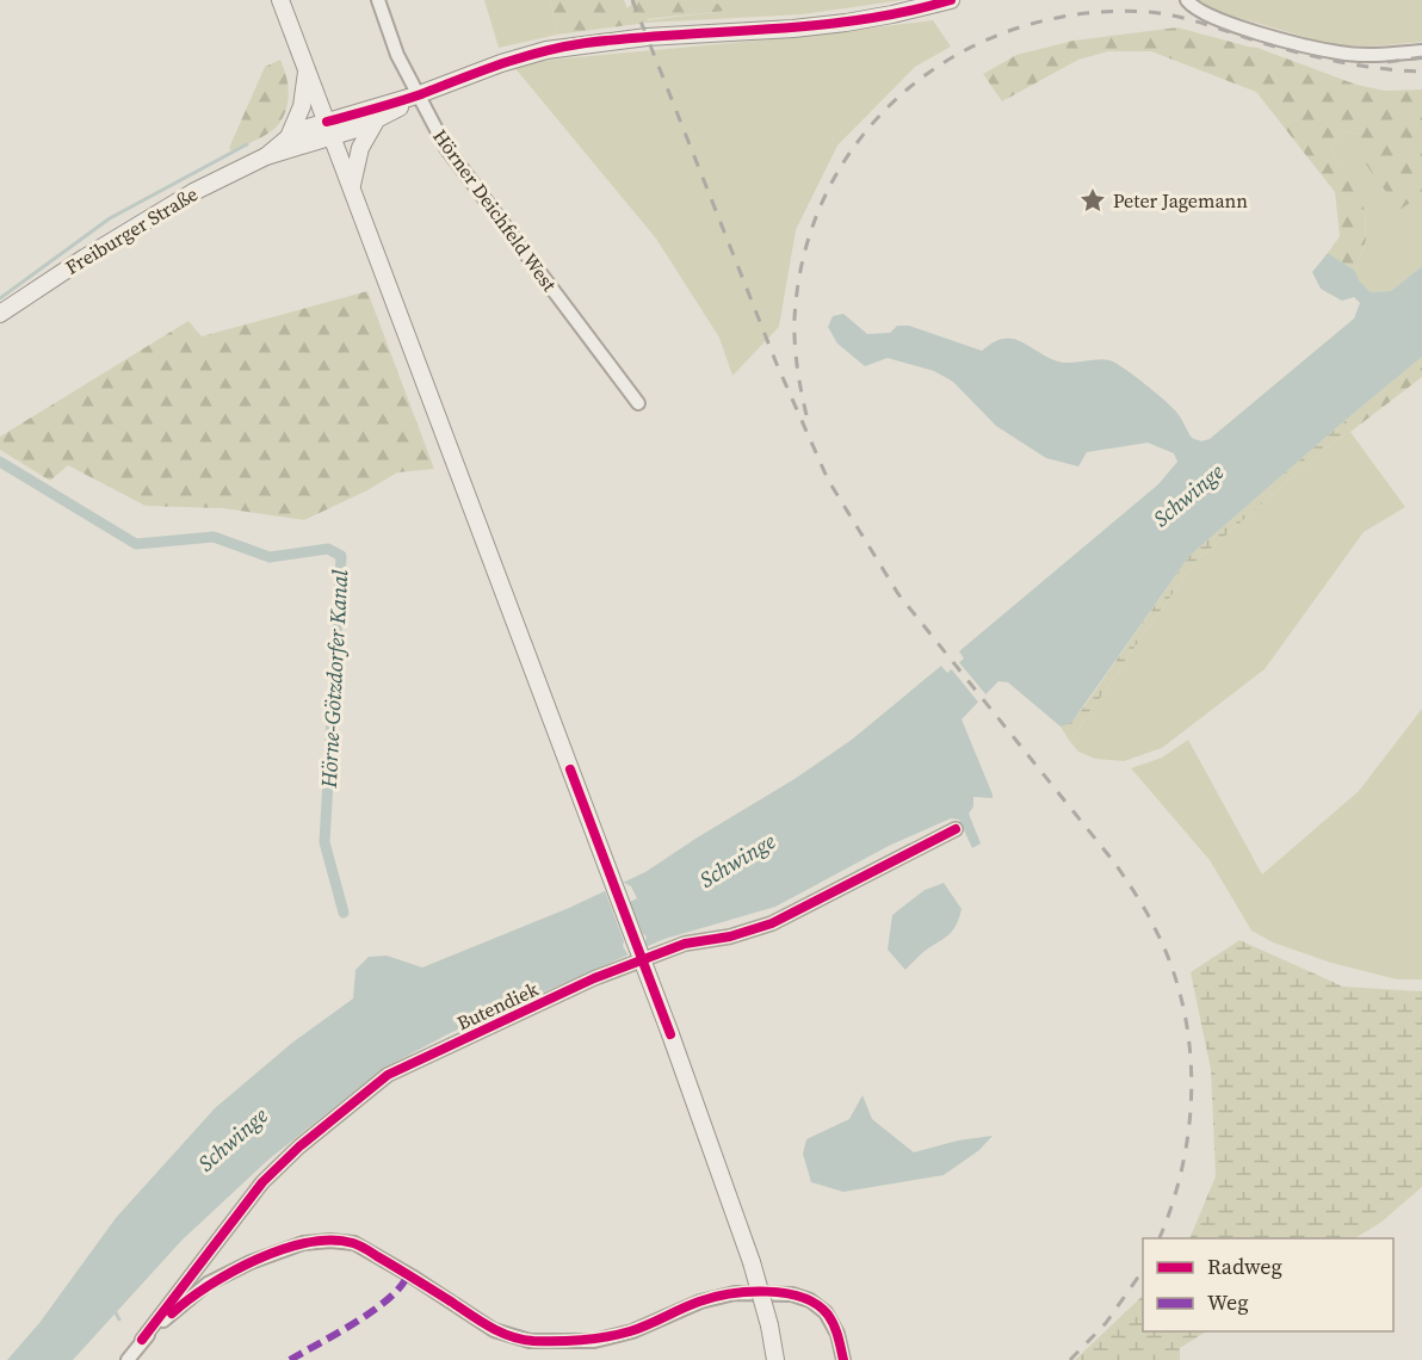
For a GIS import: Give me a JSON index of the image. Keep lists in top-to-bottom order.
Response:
{
  "streets": {
    "main road": ["Freiburger Straße"],
    "street": ["Hörner Deichfeld West", "Butendiek"]
  },
  "water": ["Schwinge", "Hörne-Götzdorfer Kanal"],
  "places": {
    "place": ["Peter Jagemann"]
  },
  "legend": ["Radweg", "Weg"]
}
